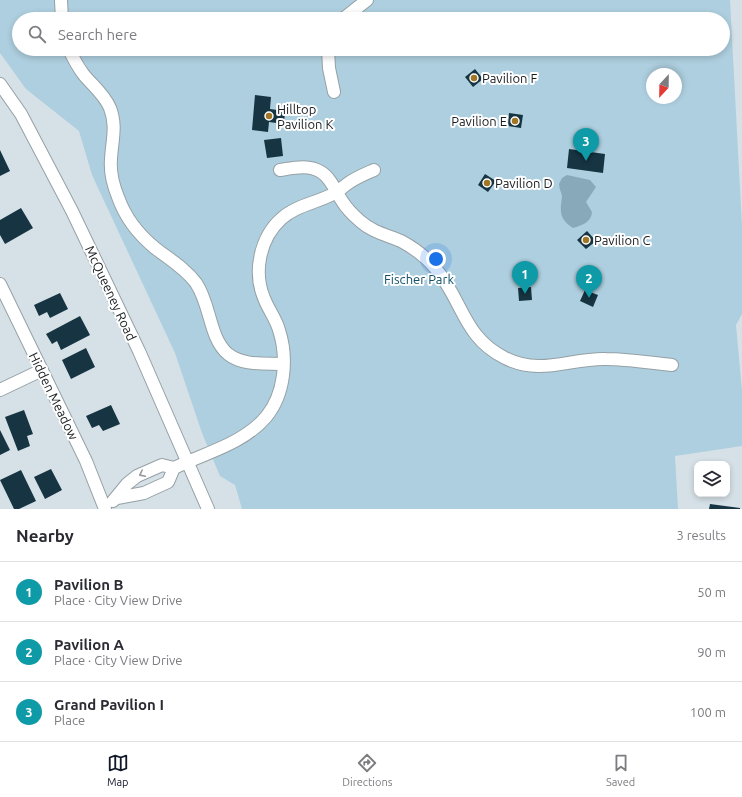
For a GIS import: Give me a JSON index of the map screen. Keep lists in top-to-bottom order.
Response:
{
  "streets": {
    "street": ["McQueeney Road", "Hidden Meadow"]
  },
  "parks": ["Fischer Park"],
  "places": [
    "Pavilion F",
    "Hilltop Pavilion K",
    "Pavilion E",
    "Pavilion D",
    "Pavilion C"
  ],
  "north": "bottom",
  "page": {
    "search": "Search here",
    "pins": ["3", "1", "2"],
    "heading": ["Nearby", "3 results"],
    "list": [
      {
        "mark": "1",
        "name": "Pavilion B",
        "note": "Place · City View Drive",
        "value": "50 m"
      },
      {
        "mark": "2",
        "name": "Pavilion A",
        "note": "Place · City View Drive",
        "value": "90 m"
      },
      {
        "mark": "3",
        "name": "Grand Pavilion I",
        "note": "Place",
        "value": "100 m"
      }
    ],
    "nav": ["Map", "Directions", "Saved"]
  }
}
